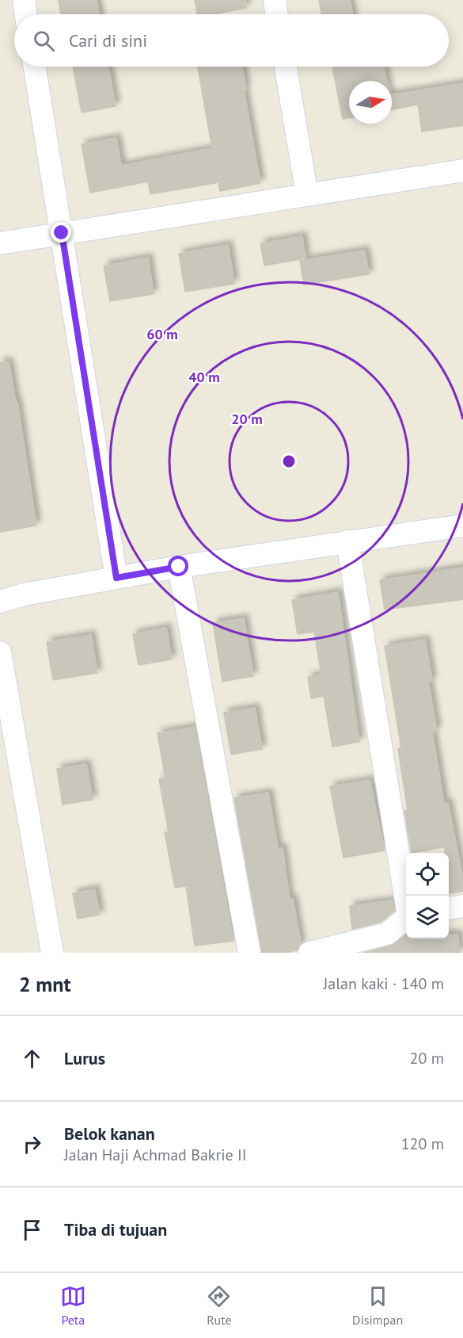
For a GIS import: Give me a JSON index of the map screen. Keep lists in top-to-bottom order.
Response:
{
  "north": "right",
  "page": {
    "search": "Cari di sini",
    "heading": ["2 mnt", "Jalan kaki · 140 m"],
    "list": [
      ["Lurus", "20 m"],
      ["Belok kanan", "Jalan Haji Achmad Bakrie II", "120 m"],
      "Tiba di tujuan"
    ],
    "nav": ["Peta", "Rute", "Disimpan"]
  },
  "rings": ["60 m", "40 m", "20 m"]
}
